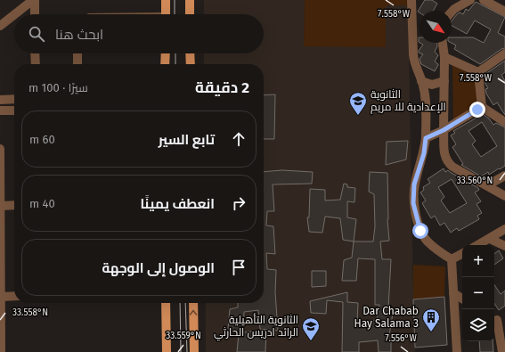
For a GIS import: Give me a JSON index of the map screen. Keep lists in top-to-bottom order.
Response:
{
  "places": {
    "school or university": ["الثانوية الإعدادية للا مريم", "الثانوية التأهيلية الرائد ادريس الحارثي"],
    "building": ["Dar Chabab Hay Salama 3"]
  },
  "north": "bottom right",
  "page": {
    "search": "ابحث هنا",
    "heading": ["2 دقيقة", "سيرًا · 100 m"],
    "list": [
      ["تابع السير", "60 m"],
      ["انعطف يمينًا", "40 m"],
      "الوصول إلى الوجهة"
    ],
    "map_buttons": ["+", "−"]
  },
  "coordinates": [
    "7.558°W",
    "33.560°N",
    "33.558°N",
    "33.559°N",
    "7.556°W"
  ]
}
